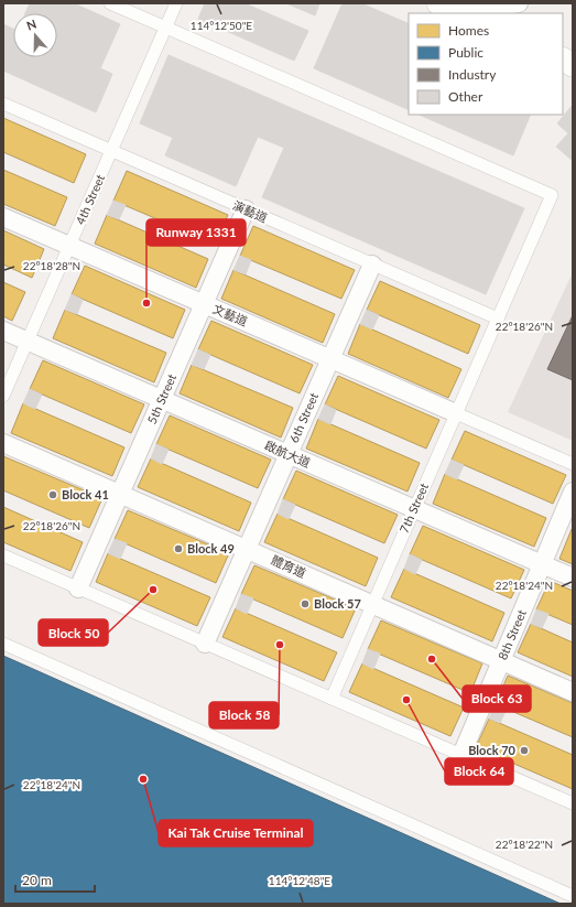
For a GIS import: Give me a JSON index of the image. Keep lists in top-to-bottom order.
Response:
{
  "streets": {
    "street": [
      "文藝道",
      "5th Street",
      "6th Street",
      "啟航大道",
      "體育道",
      "8th Street"
    ],
    "lane": ["4th Street", "演藝道", "7th Street"]
  },
  "crossings": [
    ["4th Street", "演藝道"],
    ["4th Street", "文藝道"],
    ["4th Street", "啟航大道"],
    ["4th Street", "7th Street"],
    ["演藝道", "5th Street"],
    ["演藝道", "6th Street"],
    ["演藝道", "7th Street"],
    ["文藝道", "5th Street"],
    ["文藝道", "6th Street"],
    ["文藝道", "7th Street"],
    ["5th Street", "啟航大道"],
    ["5th Street", "體育道"],
    ["6th Street", "啟航大道"],
    ["6th Street", "體育道"],
    ["啟航大道", "7th Street"],
    ["啟航大道", "8th Street"],
    ["7th Street", "體育道"],
    ["體育道", "8th Street"]
  ],
  "places": [
    "Runway 1331",
    "Block 41",
    "Block 49",
    "Block 50",
    "Block 57",
    "Block 58",
    "Block 63",
    "Block 64",
    "Block 70",
    "Kai Tak Cruise Terminal"
  ],
  "legend": [
    "Homes",
    "Public",
    "Industry",
    "Other"
  ],
  "scale_bar": "20 m",
  "north": "top",
  "coordinates": [
    "114°12'50\"E",
    "22°18'28\"N",
    "22°18'26\"N",
    "22°18'24\"N",
    "22°18'22\"N",
    "114°12'48\"E"
  ]
}
